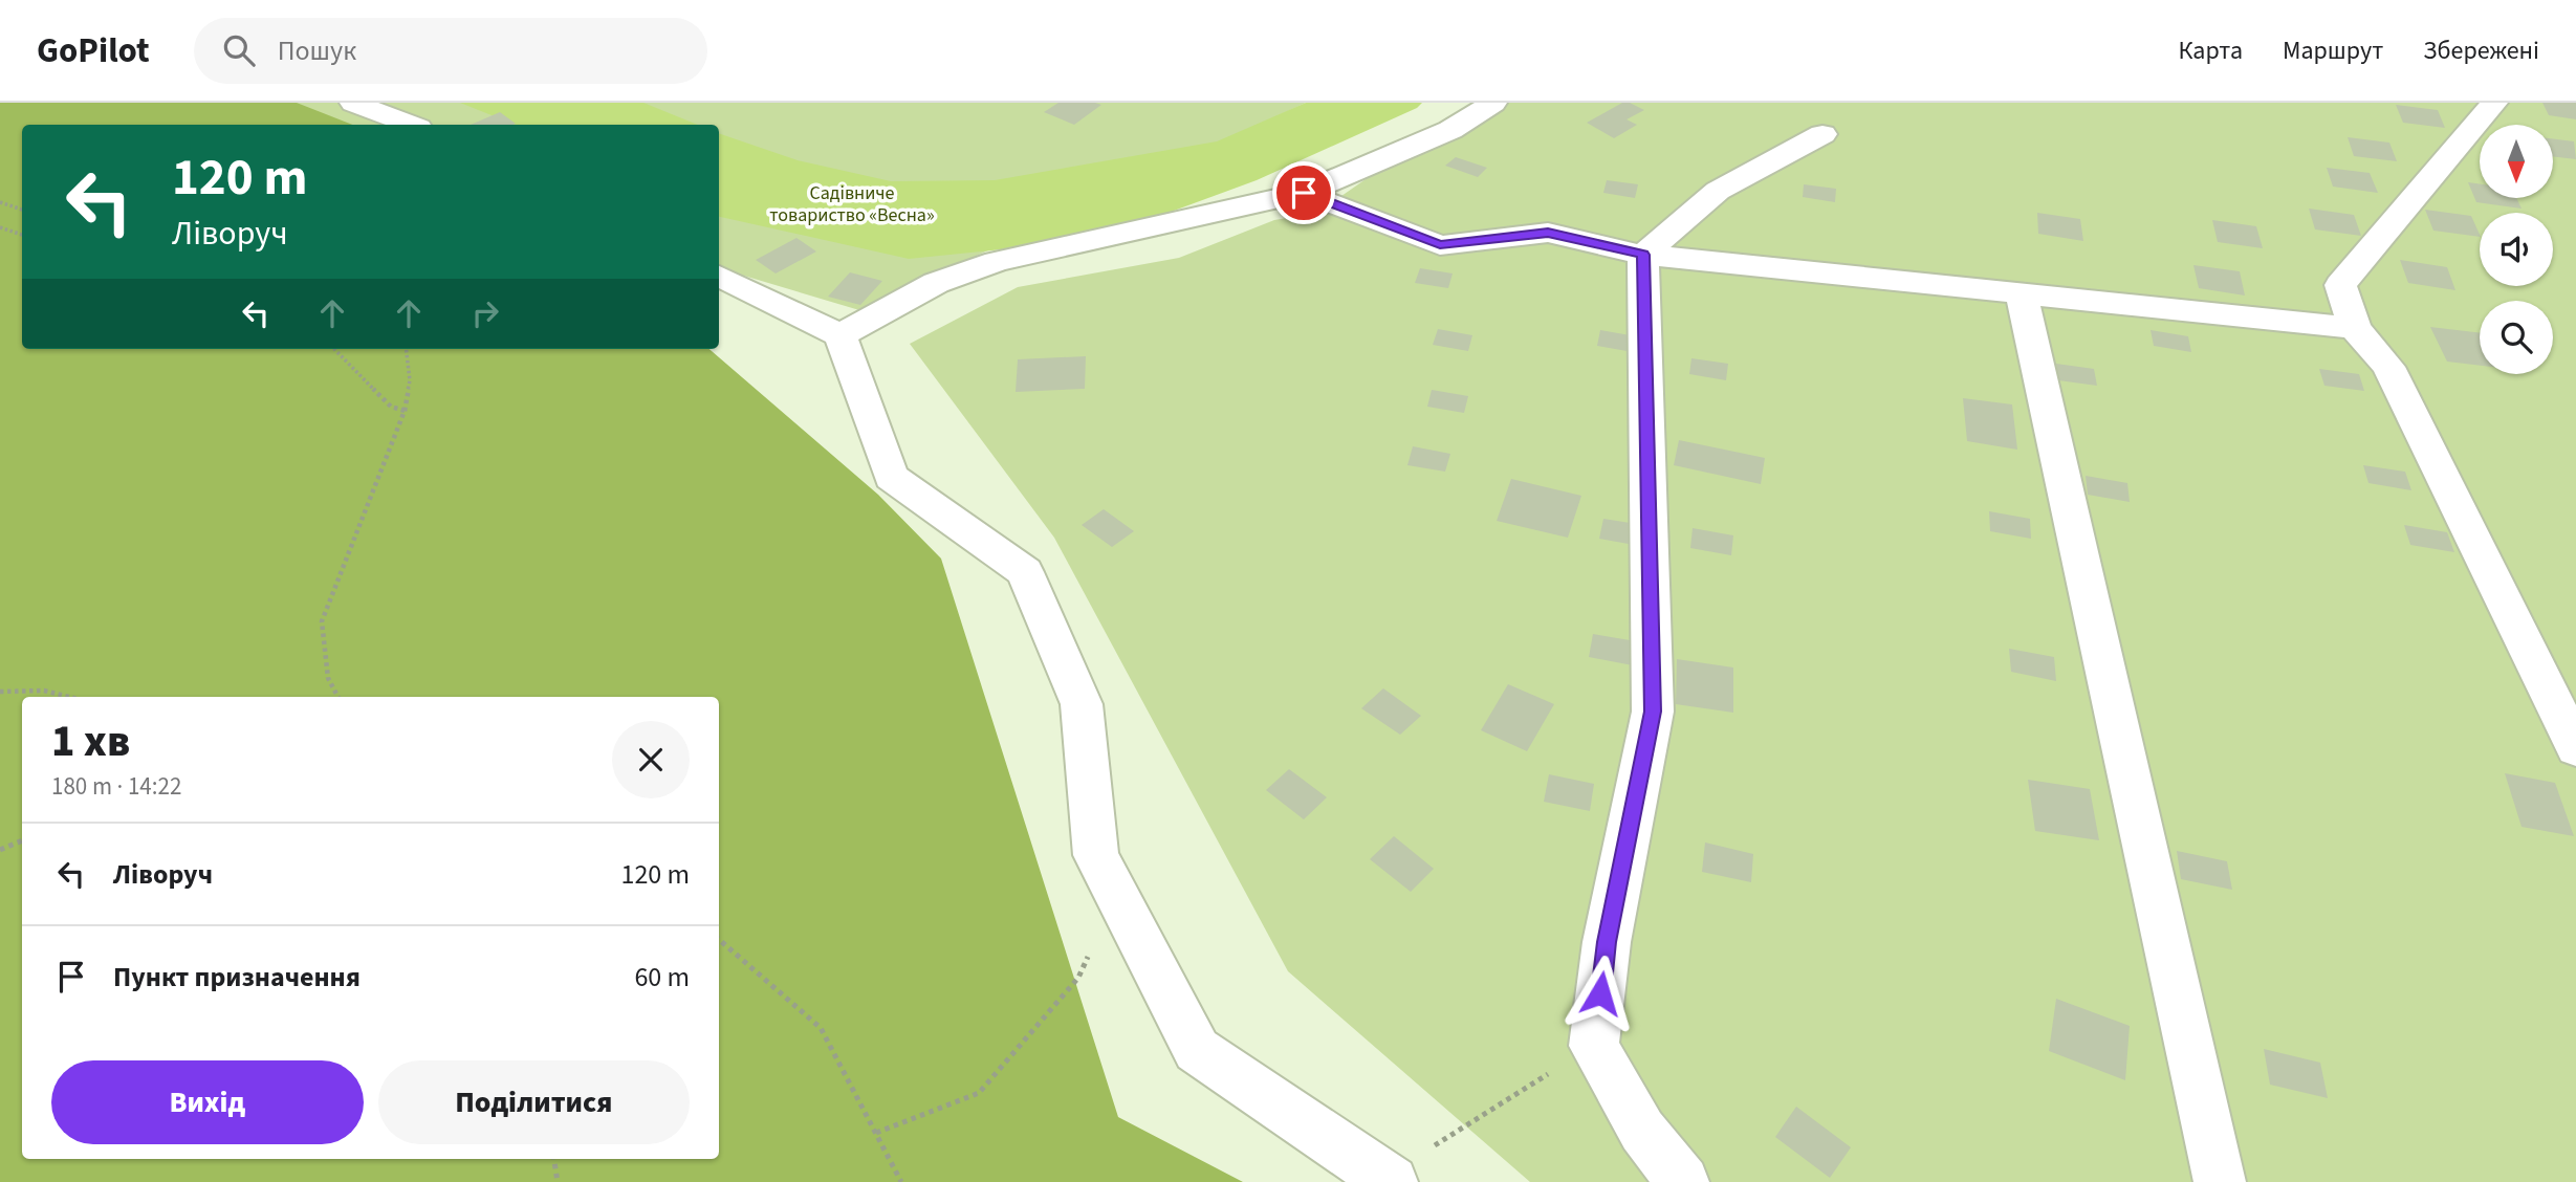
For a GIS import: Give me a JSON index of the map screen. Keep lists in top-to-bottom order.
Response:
{
  "parks": ["Садівниче товариство «Весна»"],
  "north": "bottom",
  "page": {
    "header": "GoPilot",
    "search": "Пошук",
    "nav": ["Карта", "Маршрут", "Збережені"],
    "turn": ["120 m", "Ліворуч"],
    "heading": ["1 хв", "180 m · 14:22"],
    "list": [
      {
        "name": "Ліворуч",
        "value": "120 m"
      },
      {
        "name": "Пункт призначення",
        "value": "60 m"
      }
    ],
    "buttons": ["Вихід", "Поділитися"]
  }
}
